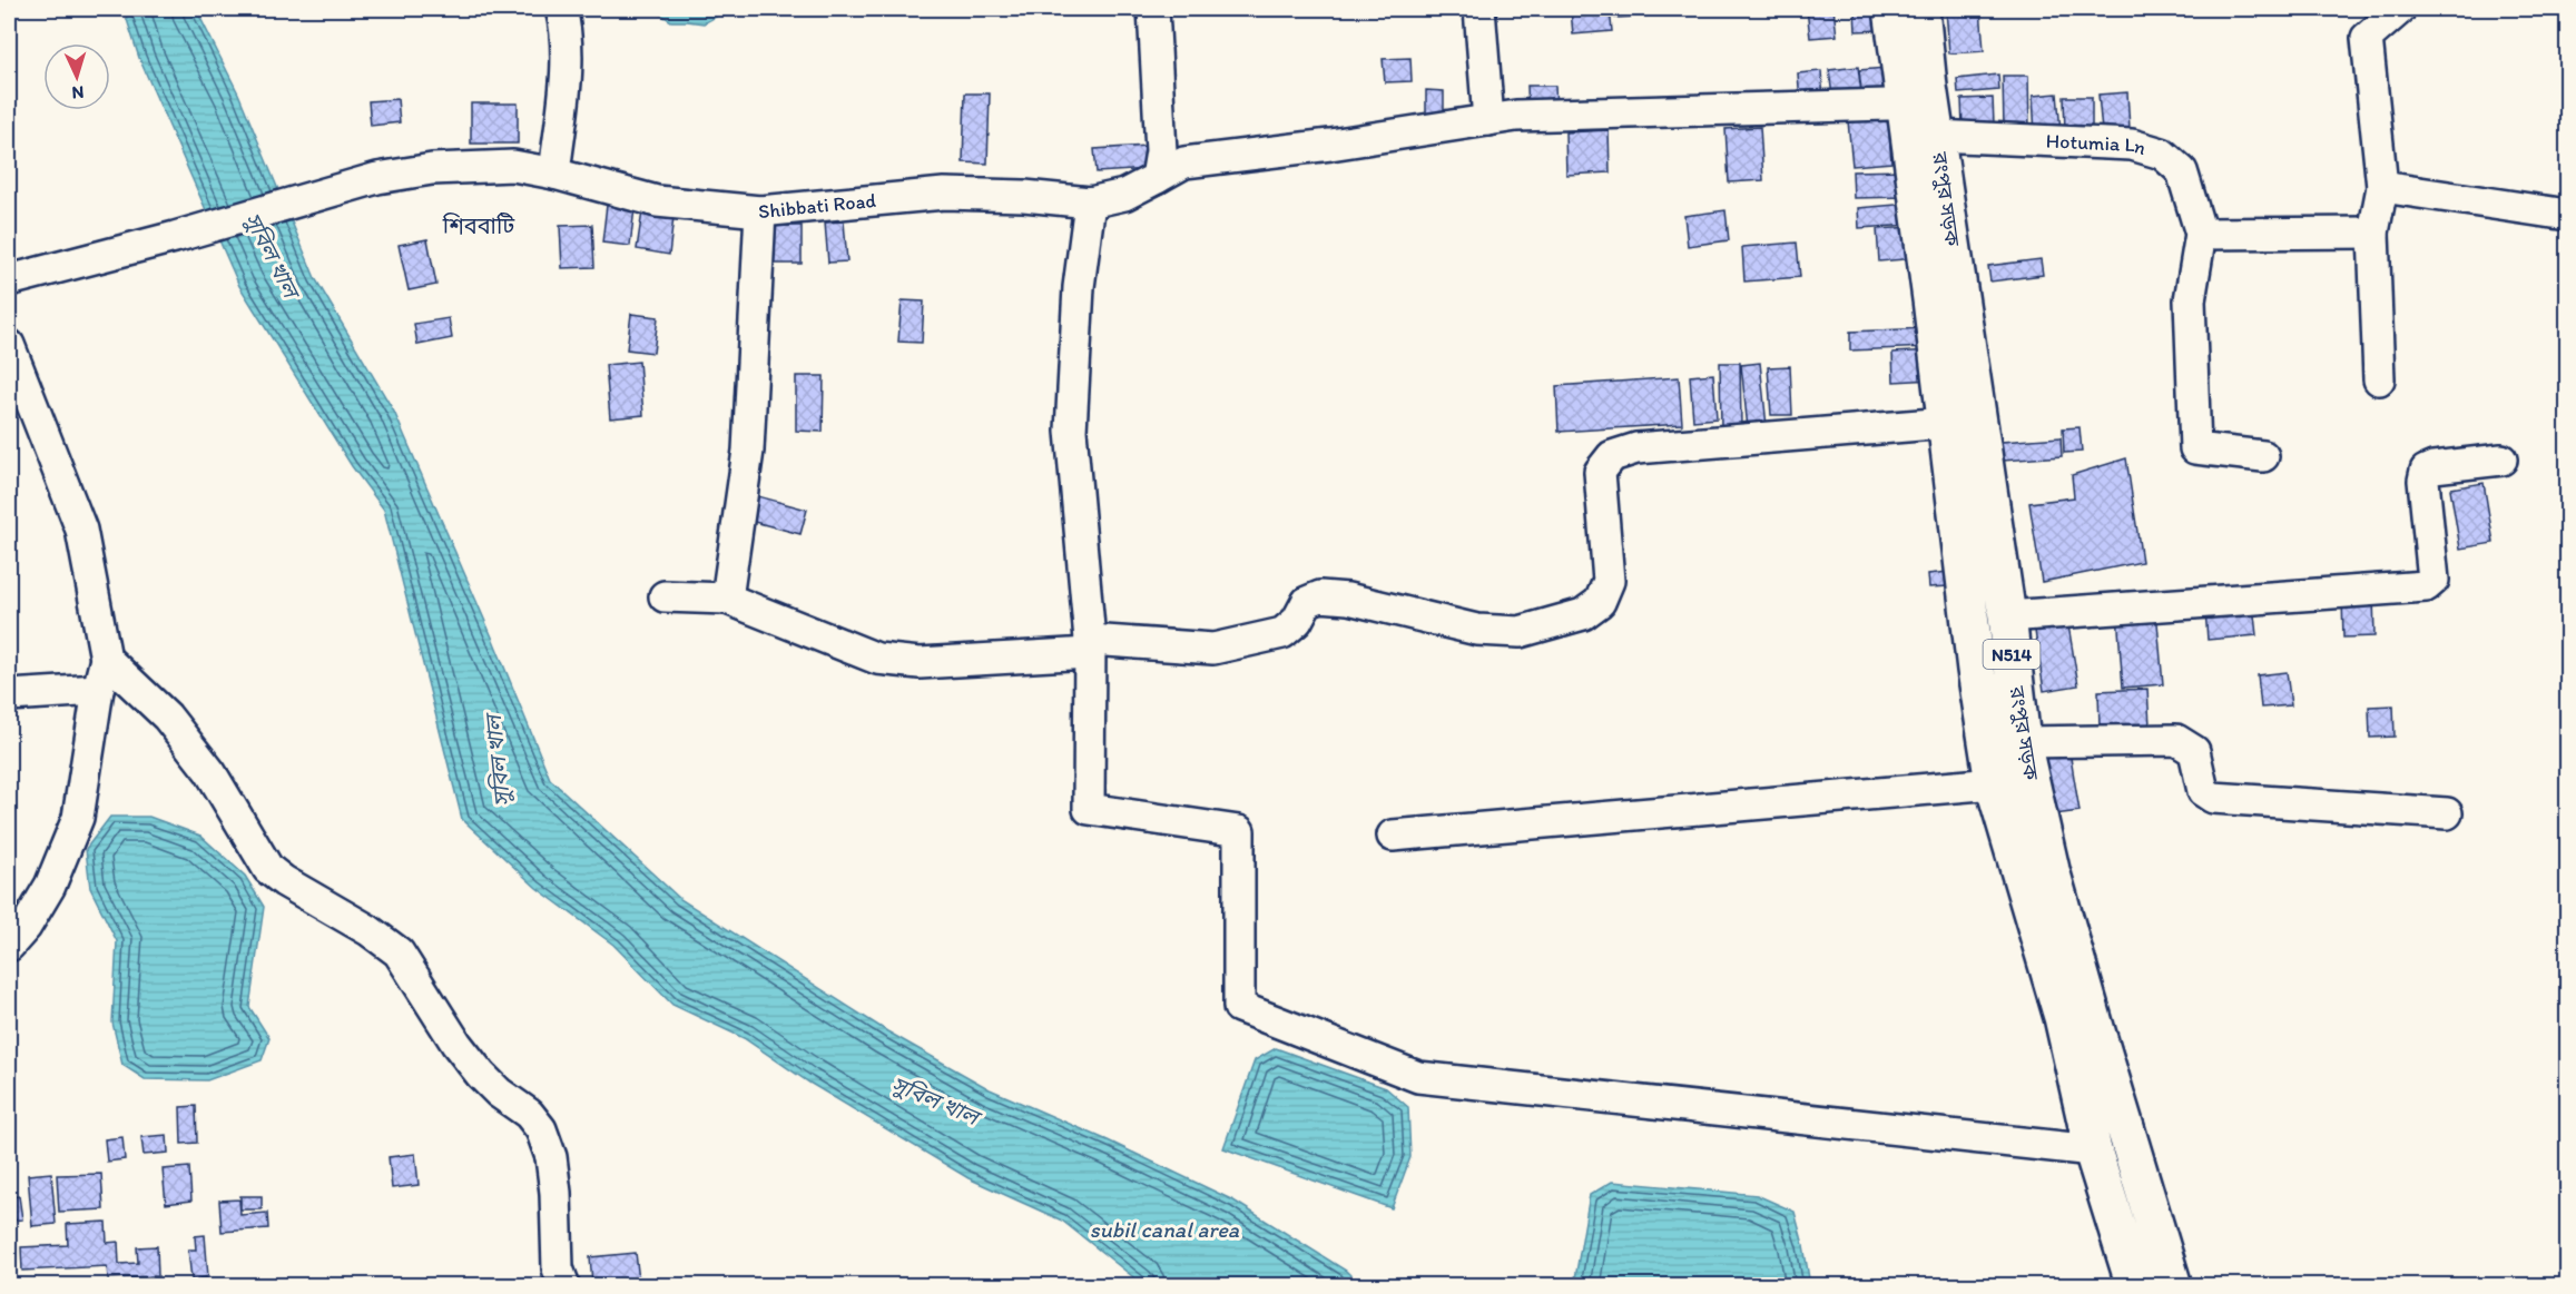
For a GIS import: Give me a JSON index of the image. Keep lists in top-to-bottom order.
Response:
{
  "streets": {
    "highway": ["রংপুর সড়ক", "N514"],
    "street": ["Hotumia Ln", "Shibbati Road"]
  },
  "crossings": [
    ["Hotumia Ln", "রংপুর সড়ক"],
    ["Hotumia Ln", "Shibbati Road"],
    ["Hotumia Ln", "N514"],
    ["রংপুর সড়ক", "N514"]
  ],
  "districts": ["শিববাটি"],
  "water": ["সুবিল খাল", "subil canal area"],
  "north": "bottom"
}
